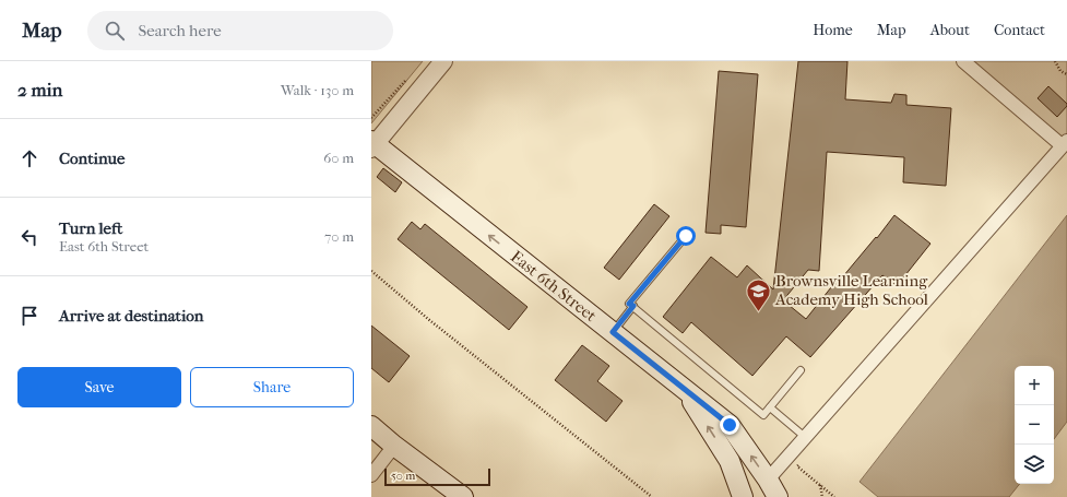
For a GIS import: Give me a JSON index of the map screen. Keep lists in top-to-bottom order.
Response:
{
  "streets": {
    "main road": ["East 6th Street"]
  },
  "one_way": ["East 6th Street"],
  "places": {
    "school or university": ["Brownsville Learning Academy High School"]
  },
  "scale_bar": "50 m",
  "page": {
    "header": "Map",
    "search": "Search here",
    "nav": [
      "Home",
      "Map",
      "About",
      "Contact"
    ],
    "heading": ["2 min", "Walk · 130 m"],
    "list": [
      ["Continue", "60 m"],
      ["Turn left", "East 6th Street", "70 m"],
      "Arrive at destination"
    ],
    "buttons": ["Save", "Share"],
    "map_buttons": ["+", "−"],
    "scale": "50 m"
  }
}
